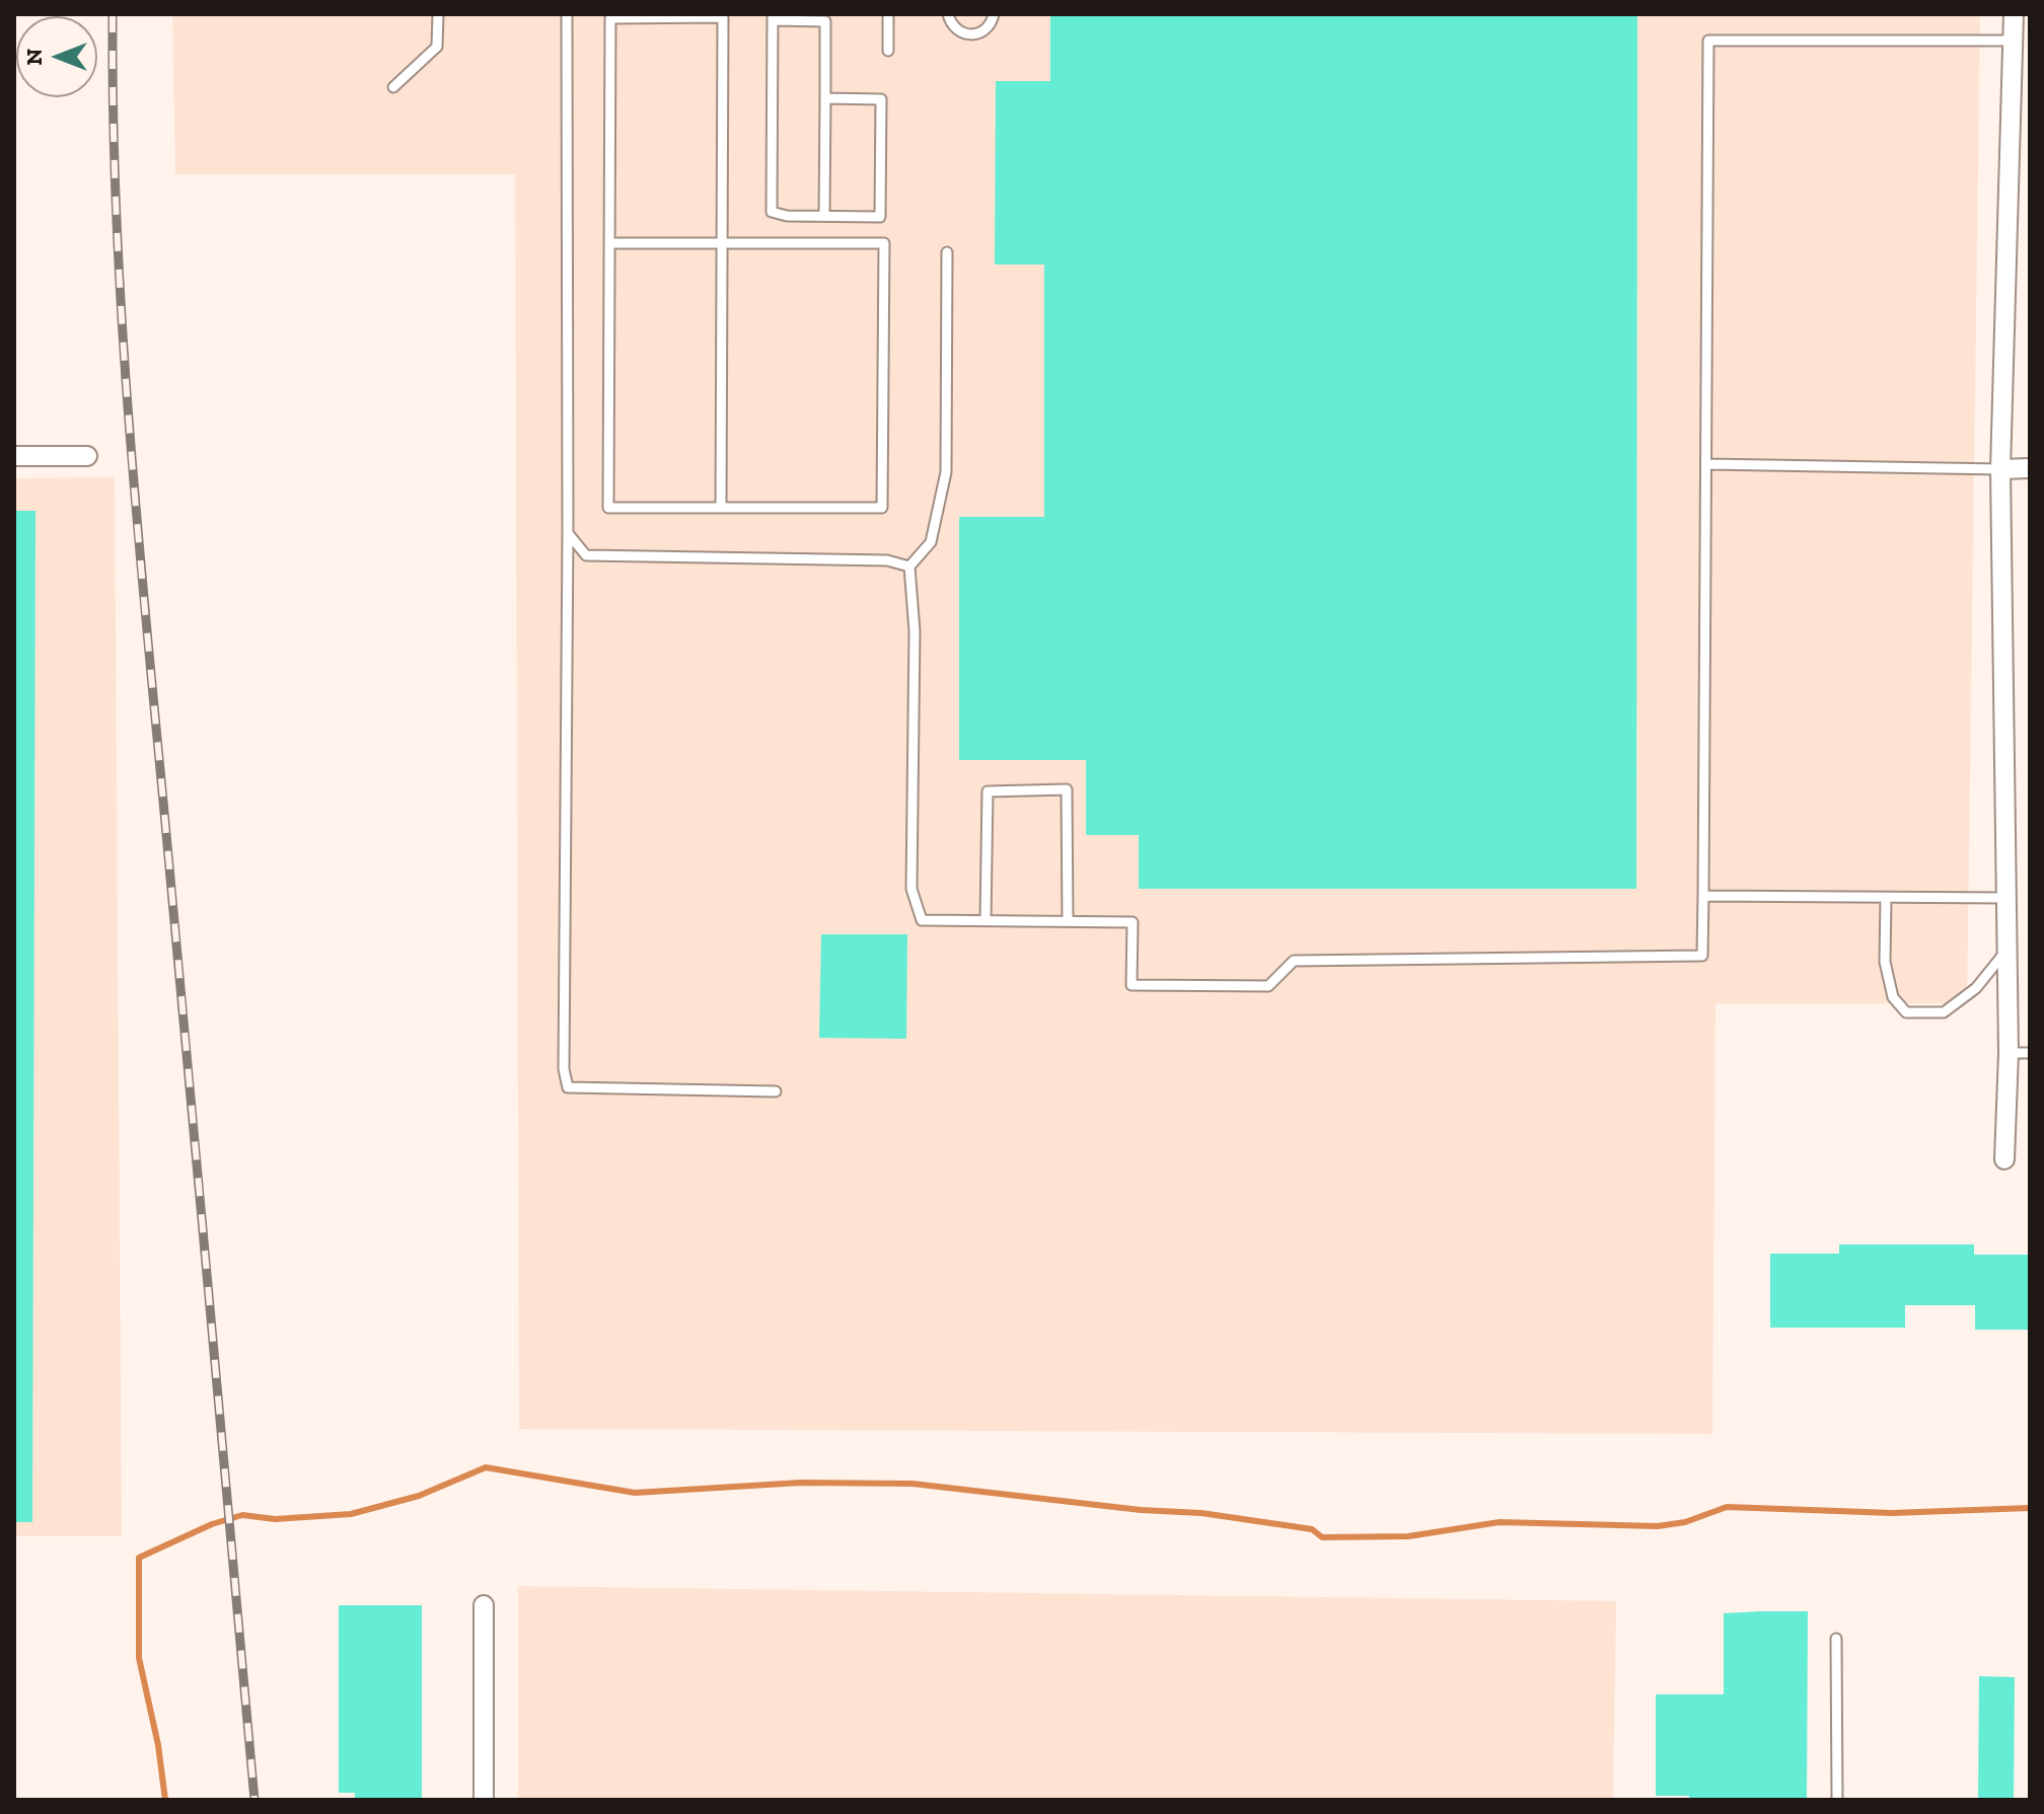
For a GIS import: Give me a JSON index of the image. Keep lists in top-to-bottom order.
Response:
{
  "north": "left"
}
